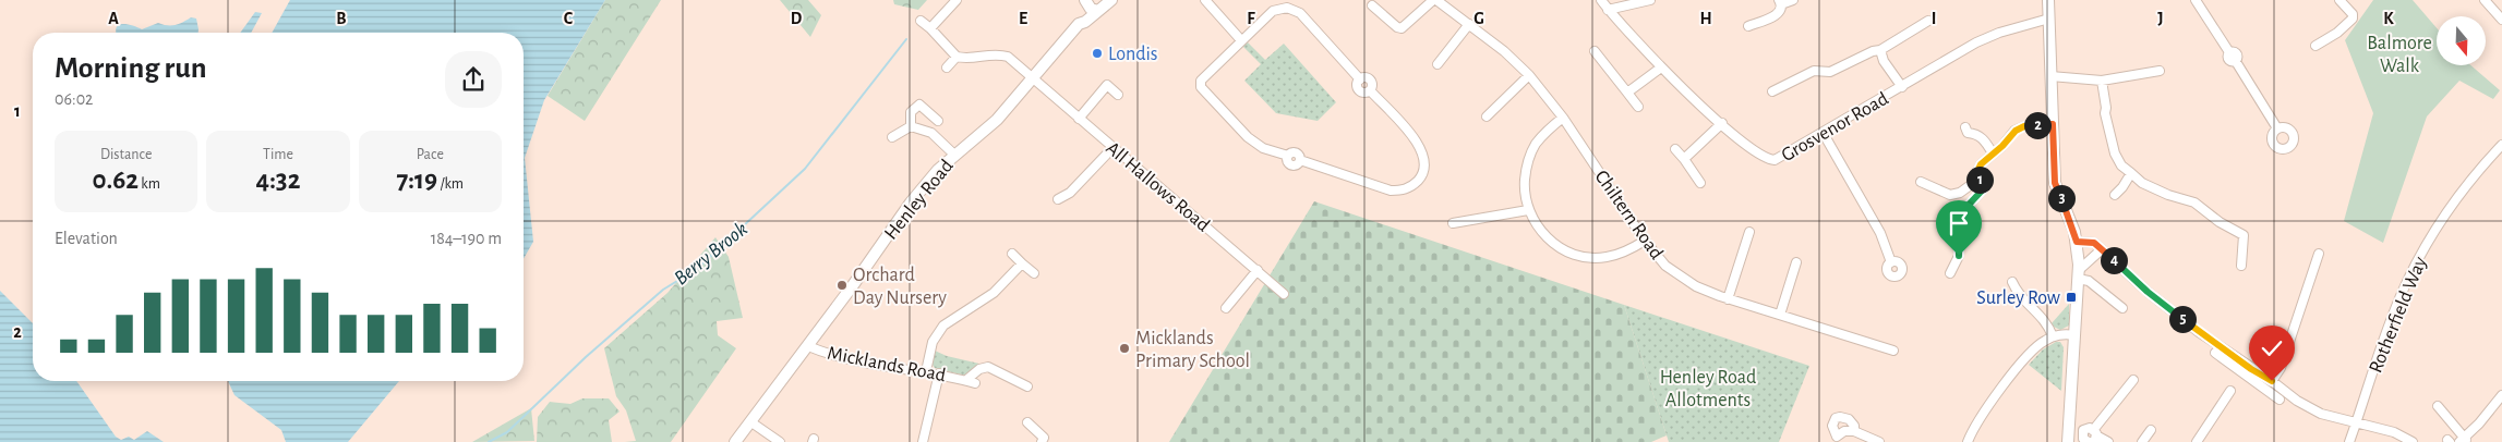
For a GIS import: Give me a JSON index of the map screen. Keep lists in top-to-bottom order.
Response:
{
  "streets": {
    "main road": ["Henley Road"],
    "street": [
      "Grosvenor Road",
      "All Hallows Road",
      "Chiltern Road",
      "Rotherfield Way",
      "Micklands Road"
    ]
  },
  "crossings": [
    ["All Hallows Road", "Henley Road"],
    ["Henley Road", "Micklands Road"]
  ],
  "water": ["Berry Brook"],
  "parks": ["Balmore Walk", "Henley Road Allotments"],
  "places": {
    "other": ["Londis", "Orchard Day Nursery", "Micklands Primary School"],
    "transit": ["Surley Row"]
  },
  "north": "bottom",
  "page": {
    "heading": ["Morning run", "06:02"],
    "pins": [
      "2",
      "1",
      "3",
      "4",
      "5"
    ],
    "stats": [
      ["Distance", "0.62 km"],
      ["Time", "4:32"],
      ["Pace", "7:19 /km"]
    ],
    "chart": ["Elevation", "184–190 m"]
  },
  "grid": {
    "columns": [
      "A",
      "B",
      "C",
      "D",
      "E",
      "F",
      "G",
      "H",
      "I",
      "J",
      "K"
    ],
    "rows": ["1", "2"]
  }
}
